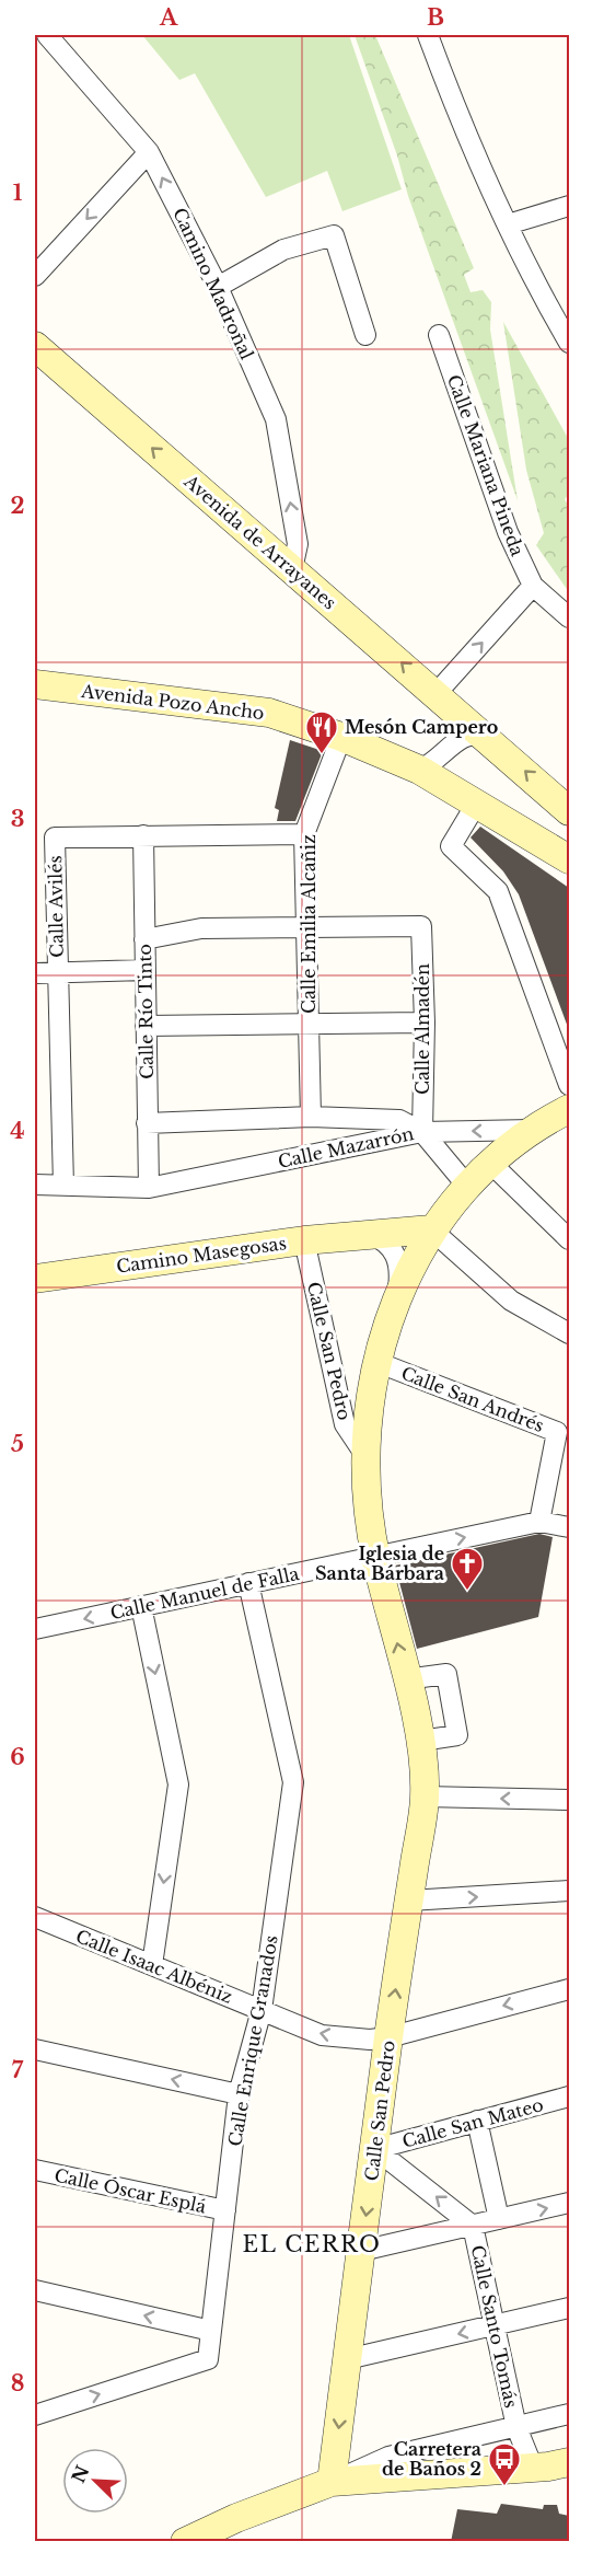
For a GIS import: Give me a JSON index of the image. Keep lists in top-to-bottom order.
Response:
{
  "streets": {
    "street": [
      "Camino Madroñal",
      "Calle Mariana Pineda",
      "Avenida de Arrayanes",
      "Avenida Pozo Ancho",
      "Calle Avilés",
      "Calle Emilia Alcañiz",
      "Calle Río Tinto",
      "Calle Almadén",
      "Calle Mazarrón",
      "Camino Masegosas",
      "Calle San Pedro",
      "Calle San Andrés",
      "Calle Manuel de Falla",
      "Calle Isaac Albéniz",
      "Calle Enrique Granados",
      "Calle San Mateo",
      "Calle Óscar Esplá",
      "Calle Santo Tomás"
    ]
  },
  "crossings": [
    ["Camino Madroñal", "Avenida de Arrayanes"],
    ["Avenida Pozo Ancho", "Calle Emilia Alcañiz"],
    ["Calle Avilés", "Calle Emilia Alcañiz"],
    ["Calle Avilés", "Calle Río Tinto"],
    ["Calle Avilés", "Calle Mazarrón"],
    ["Calle Emilia Alcañiz", "Calle Almadén"],
    ["Calle Emilia Alcañiz", "Calle Mazarrón"],
    ["Calle Río Tinto", "Calle Mazarrón"],
    ["Calle Almadén", "Calle Mazarrón"],
    ["Camino Masegosas", "Calle San Pedro"],
    ["Calle San Pedro", "Calle San Andrés"],
    ["Calle San Pedro", "Calle Manuel de Falla"],
    ["Calle San Pedro", "Calle Isaac Albéniz"],
    ["Calle San Pedro", "Calle San Mateo"],
    ["Calle San Pedro", "Calle Santo Tomás"],
    ["Calle San Andrés", "Calle Manuel de Falla"],
    ["Calle Manuel de Falla", "Calle Enrique Granados"],
    ["Calle Isaac Albéniz", "Calle Enrique Granados"],
    ["Calle Enrique Granados", "Calle Óscar Esplá"],
    ["Calle San Mateo", "Calle Santo Tomás"]
  ],
  "one_way": ["Camino Madroñal", "Avenida de Arrayanes"],
  "districts": ["EL CERRO"],
  "places": {
    "restaurant": ["Mesón Campero"],
    "church": ["Iglesia de Santa Bárbara"],
    "bus stop": ["Carretera de Baños 2"]
  },
  "north": "top left",
  "grid": {
    "columns": ["A", "B"],
    "rows": [
      "1",
      "2",
      "3",
      "4",
      "5",
      "6",
      "7",
      "8"
    ]
  }
}
